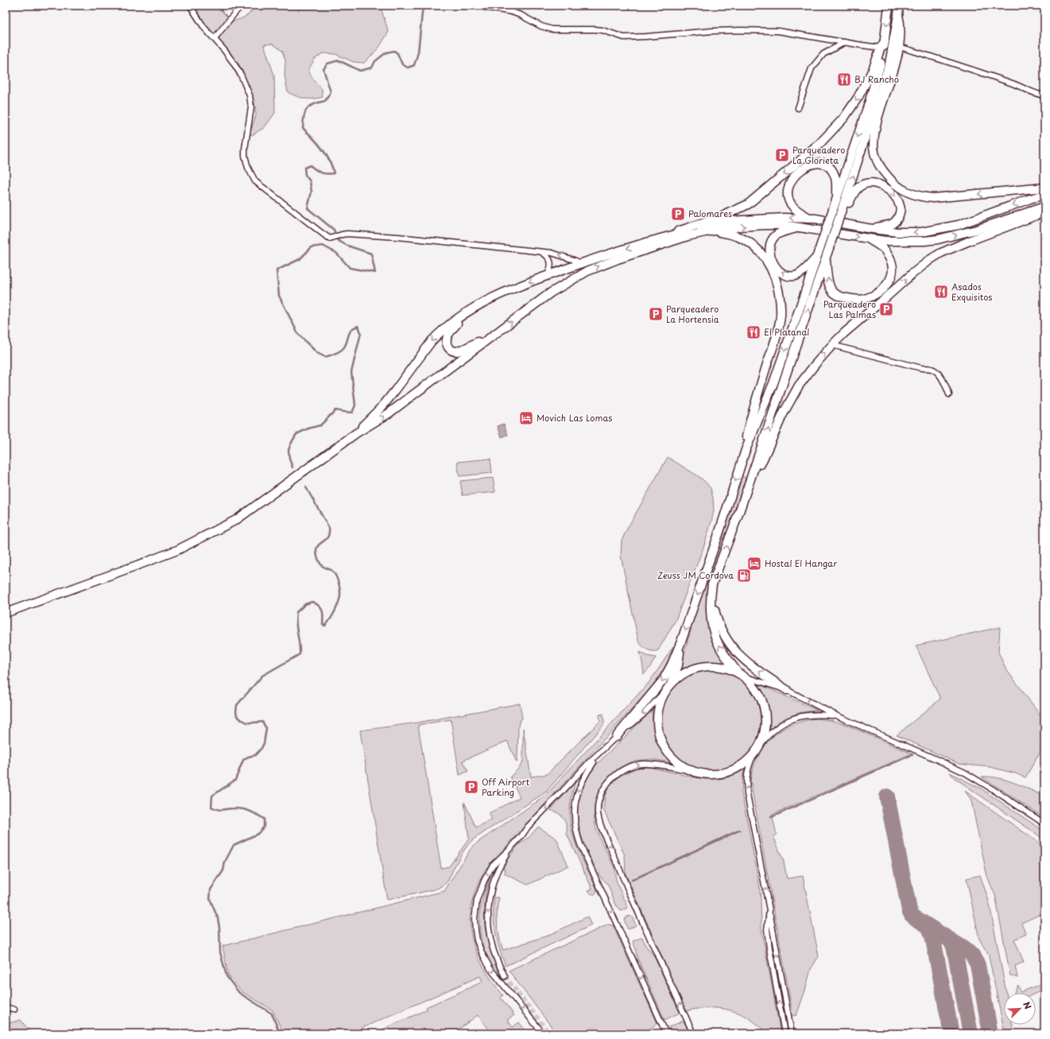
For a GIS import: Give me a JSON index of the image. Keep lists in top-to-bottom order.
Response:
{
  "places": {
    "restaurant": ["BJ Rancho", "Asados Exquisitos", "El Platanal"],
    "parking": [
      "Parqueadero La Glorieta",
      "Palomares",
      "Parqueadero Las Palmas",
      "Parqueadero La Hortensia",
      "Off Airport Parking"
    ],
    "hotel": ["Movich Las Lomas", "Hostal El Hangar"],
    "fuel station": ["Zeuss JM Cordova"]
  },
  "north": "top right"
}
